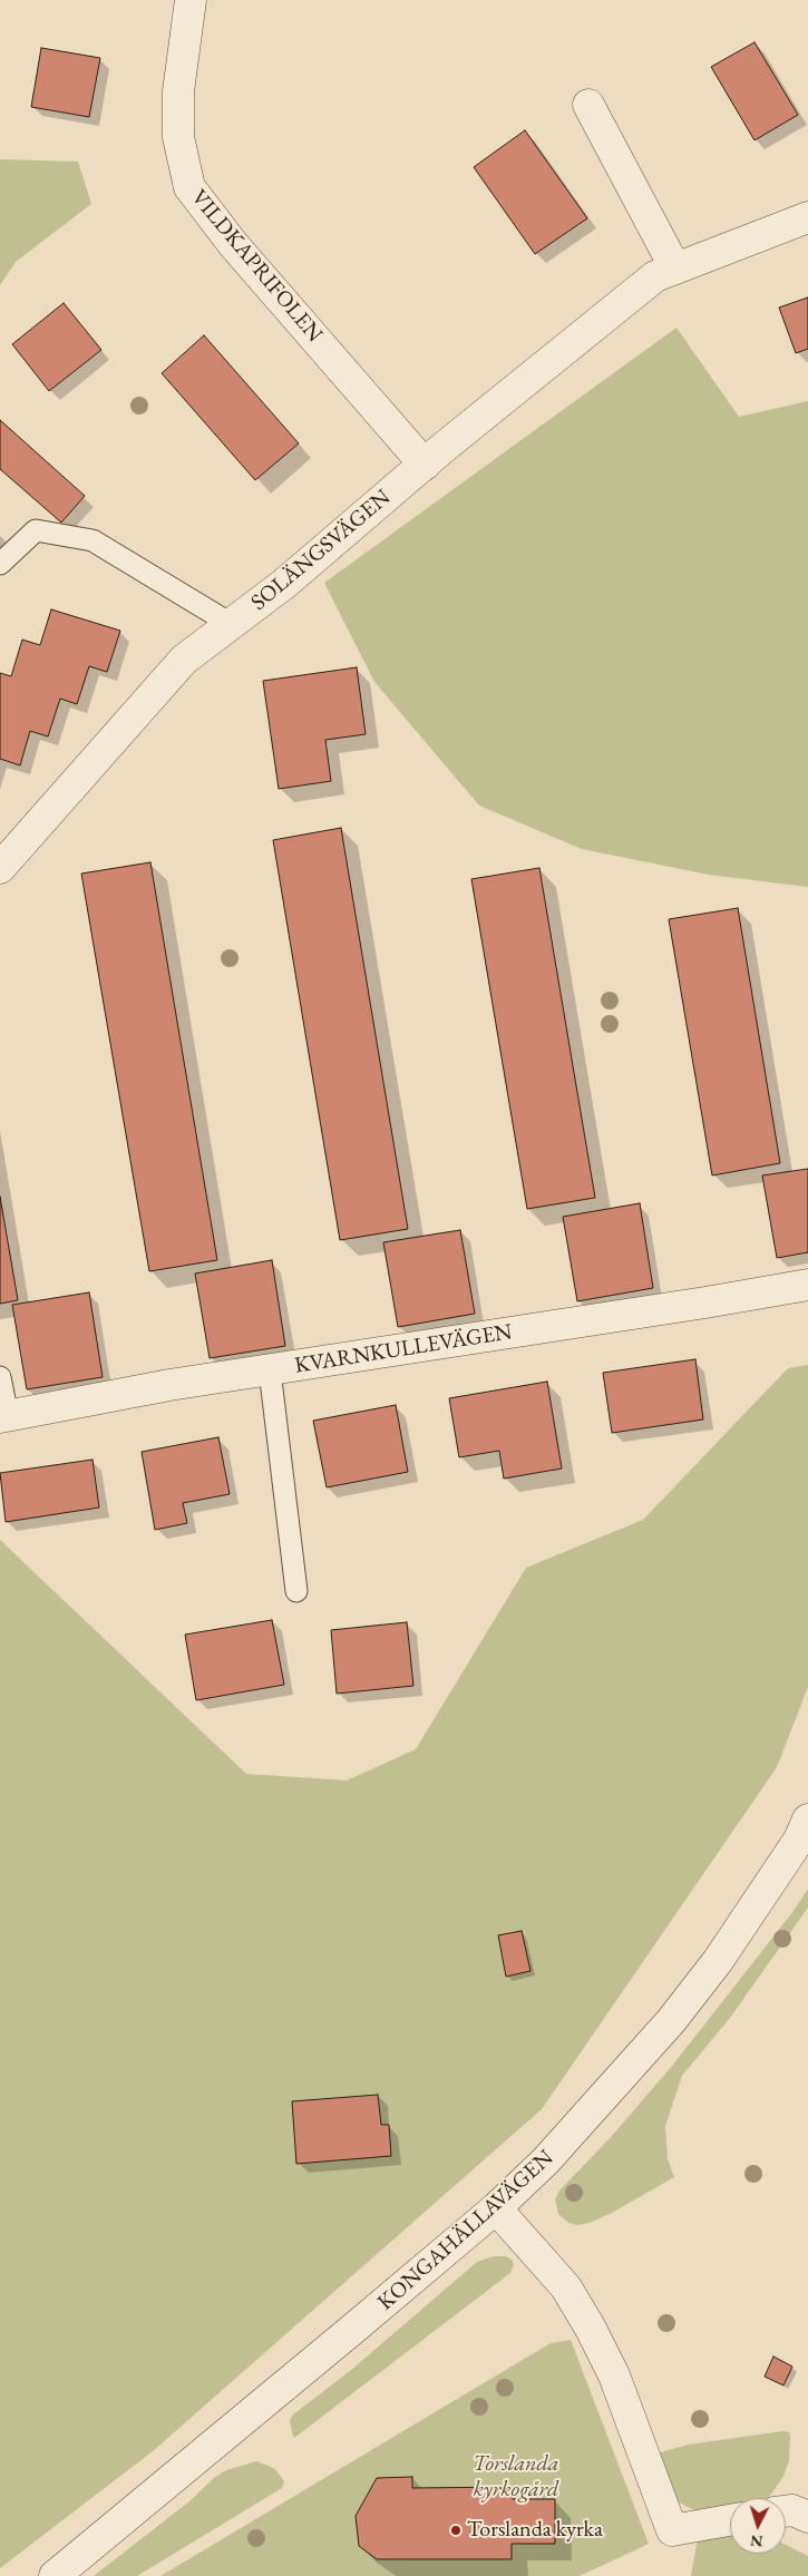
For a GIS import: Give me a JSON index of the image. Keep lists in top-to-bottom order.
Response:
{
  "streets": {
    "street": [
      "VILDKAPRIFOLEN",
      "SOLÄNGSVÄGEN",
      "KVARNKULLEVÄGEN",
      "KONGAHÄLLAVÄGEN"
    ]
  },
  "crossings": [
    ["VILDKAPRIFOLEN", "SOLÄNGSVÄGEN"]
  ],
  "parks": ["Torslanda kyrkogård"],
  "places": ["Torslanda kyrka"],
  "north": "bottom"
}
